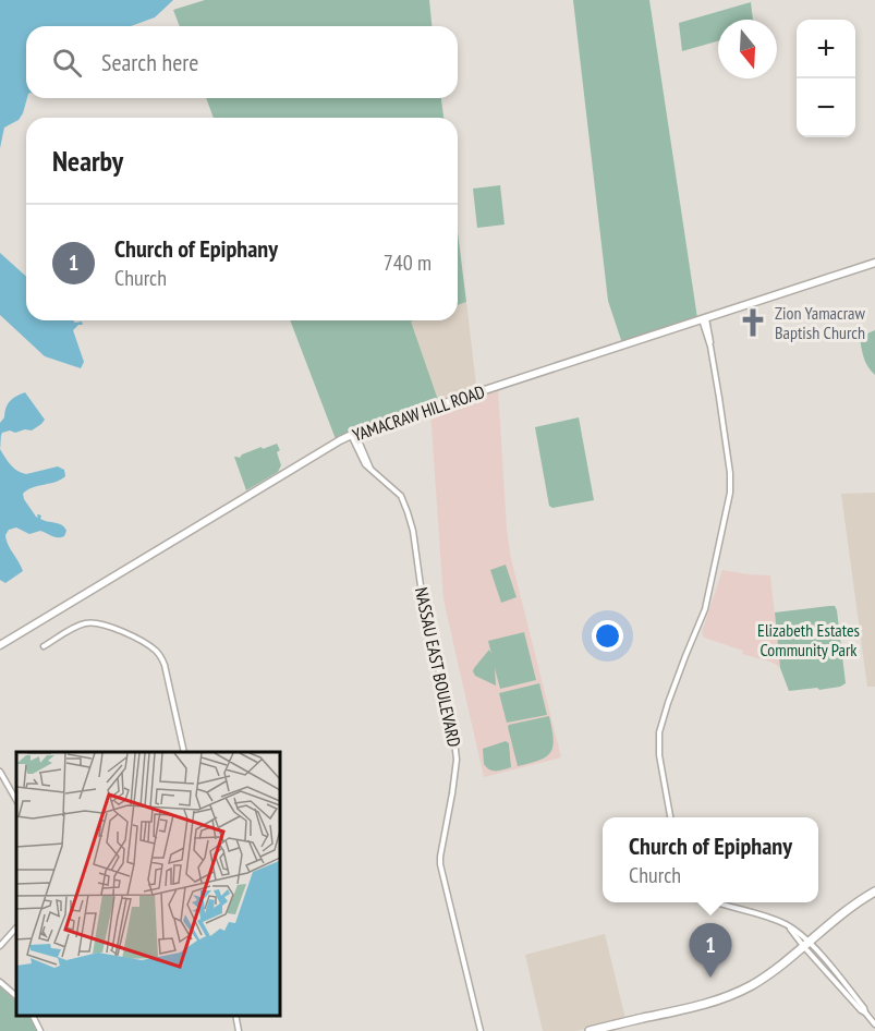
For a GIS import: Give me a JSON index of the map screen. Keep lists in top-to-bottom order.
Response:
{
  "streets": {
    "main road": ["YAMACRAW HILL ROAD"],
    "street": ["NASSAU EAST BOULEVARD"]
  },
  "crossings": [
    ["YAMACRAW HILL ROAD", "NASSAU EAST BOULEVARD"]
  ],
  "parks": ["Elizabeth Estates Community Park"],
  "places": {
    "church": ["Zion Yamacraw Baptish Church"]
  },
  "north": "bottom",
  "page": {
    "map_buttons": ["+", "−"],
    "search": "Search here",
    "heading": "Nearby",
    "list": [
      {
        "mark": "1",
        "name": "Church of Epiphany",
        "note": "Church",
        "value": "740 m"
      }
    ],
    "popup": ["Church of Epiphany", "Church"],
    "pins": "1"
  }
}
